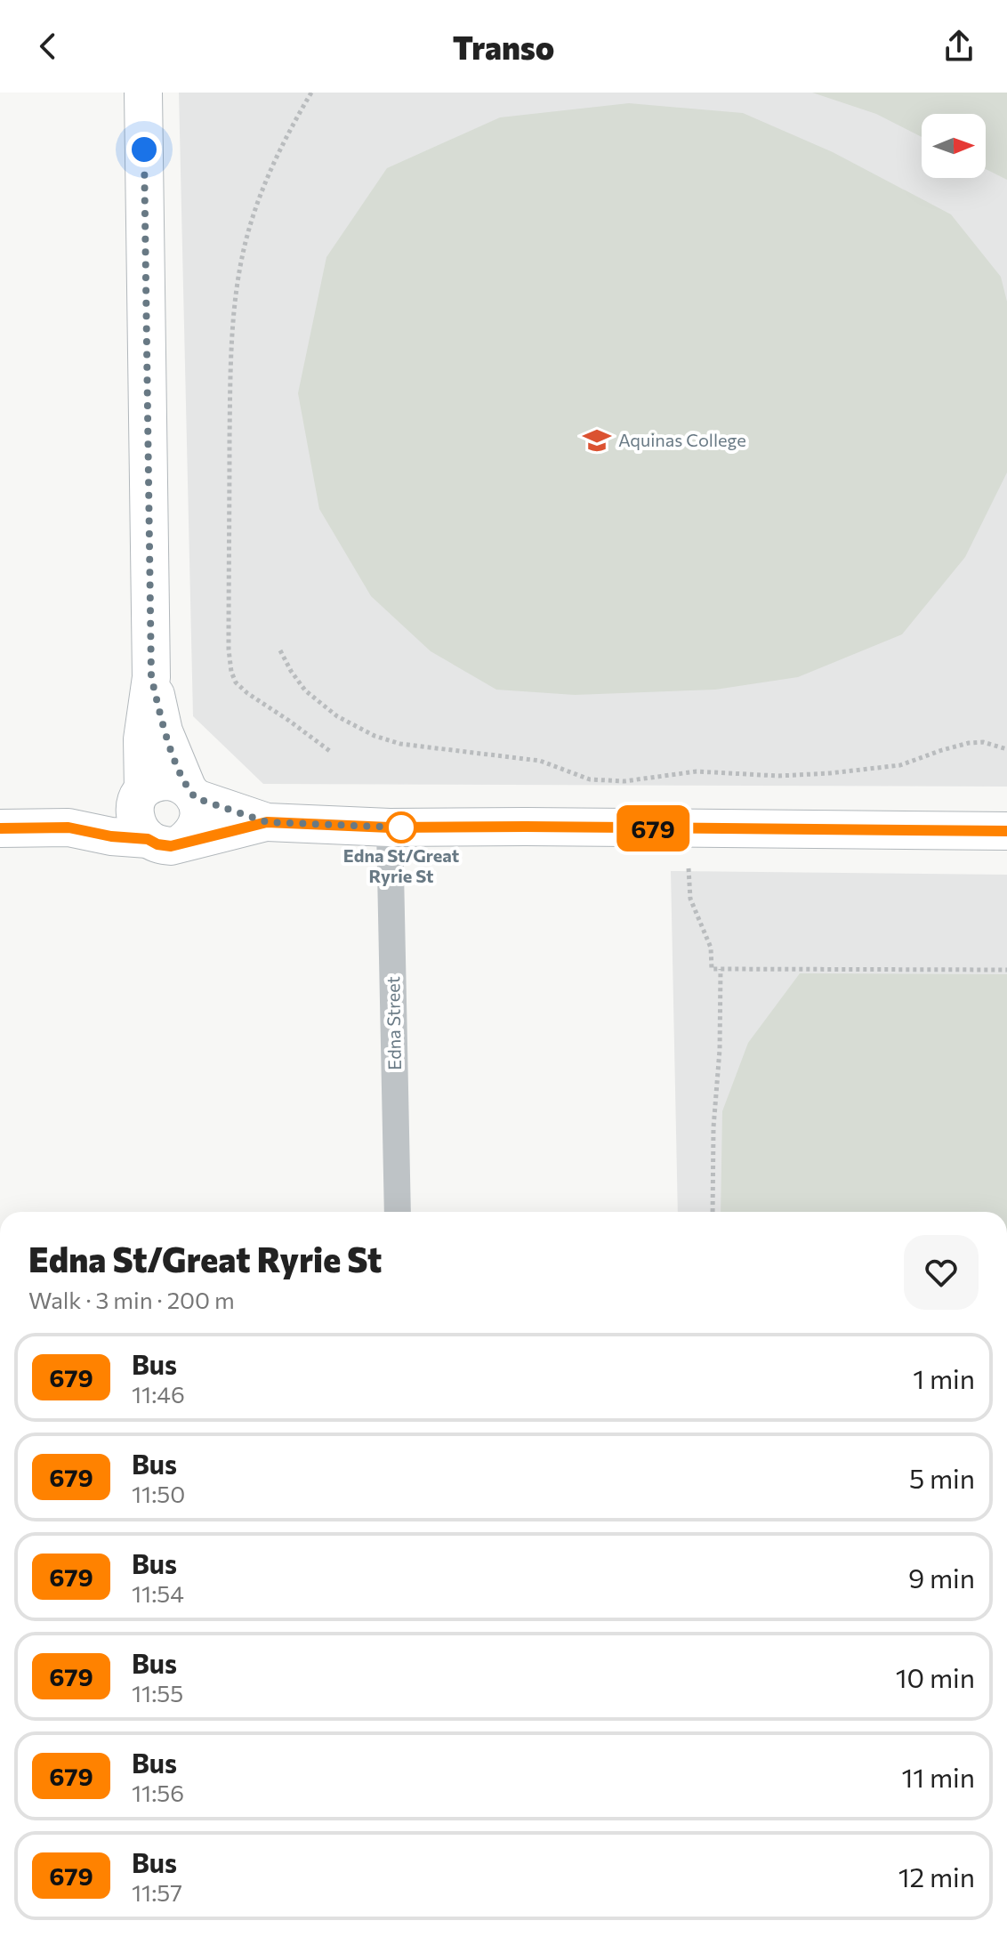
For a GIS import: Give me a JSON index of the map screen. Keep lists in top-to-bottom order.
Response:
{
  "streets": {
    "street": ["Edna Street"]
  },
  "places": {
    "school or university": ["Aquinas College"],
    "other": ["Edna St/Great Ryrie St"]
  },
  "lines": ["bus line 679"],
  "north": "right",
  "page": {
    "header": "Transo",
    "on_map": "679",
    "heading": ["Edna St/Great Ryrie St", "Walk · 3 min · 200 m"],
    "list": [
      {
        "mark": "679",
        "name": "Bus",
        "note": "11:46",
        "value": "1 min"
      },
      {
        "mark": "679",
        "name": "Bus",
        "note": "11:50",
        "value": "5 min"
      },
      {
        "mark": "679",
        "name": "Bus",
        "note": "11:54",
        "value": "9 min"
      },
      {
        "mark": "679",
        "name": "Bus",
        "note": "11:55",
        "value": "10 min"
      },
      {
        "mark": "679",
        "name": "Bus",
        "note": "11:56",
        "value": "11 min"
      },
      {
        "mark": "679",
        "name": "Bus",
        "note": "11:57",
        "value": "12 min"
      }
    ]
  }
}
